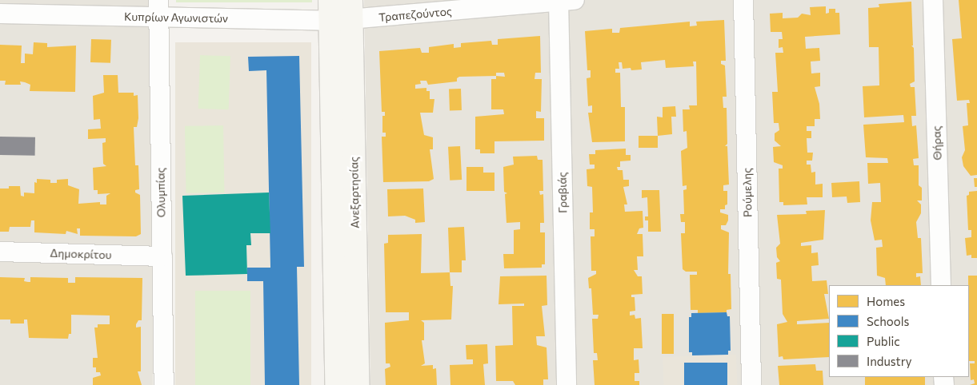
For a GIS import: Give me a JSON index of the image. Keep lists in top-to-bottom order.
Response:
{
  "streets": {
    "main road": ["Ανεξαρτησίας"],
    "street": [
      "Τραπεζούντος",
      "Κυπρίων Αγωνιστών",
      "Θήρας",
      "Ολυμπίας",
      "Γραβιάς",
      "Ρούμελης",
      "Δημοκρίτου"
    ]
  },
  "crossings": [
    ["Τραπεζούντος", "Κυπρίων Αγωνιστών"],
    ["Τραπεζούντος", "Ανεξαρτησίας"],
    ["Τραπεζούντος", "Γραβιάς"],
    ["Κυπρίων Αγωνιστών", "Ολυμπίας"],
    ["Κυπρίων Αγωνιστών", "Ανεξαρτησίας"],
    ["Ολυμπίας", "Δημοκρίτου"]
  ],
  "legend": [
    "Homes",
    "Schools",
    "Public",
    "Industry"
  ]
}
